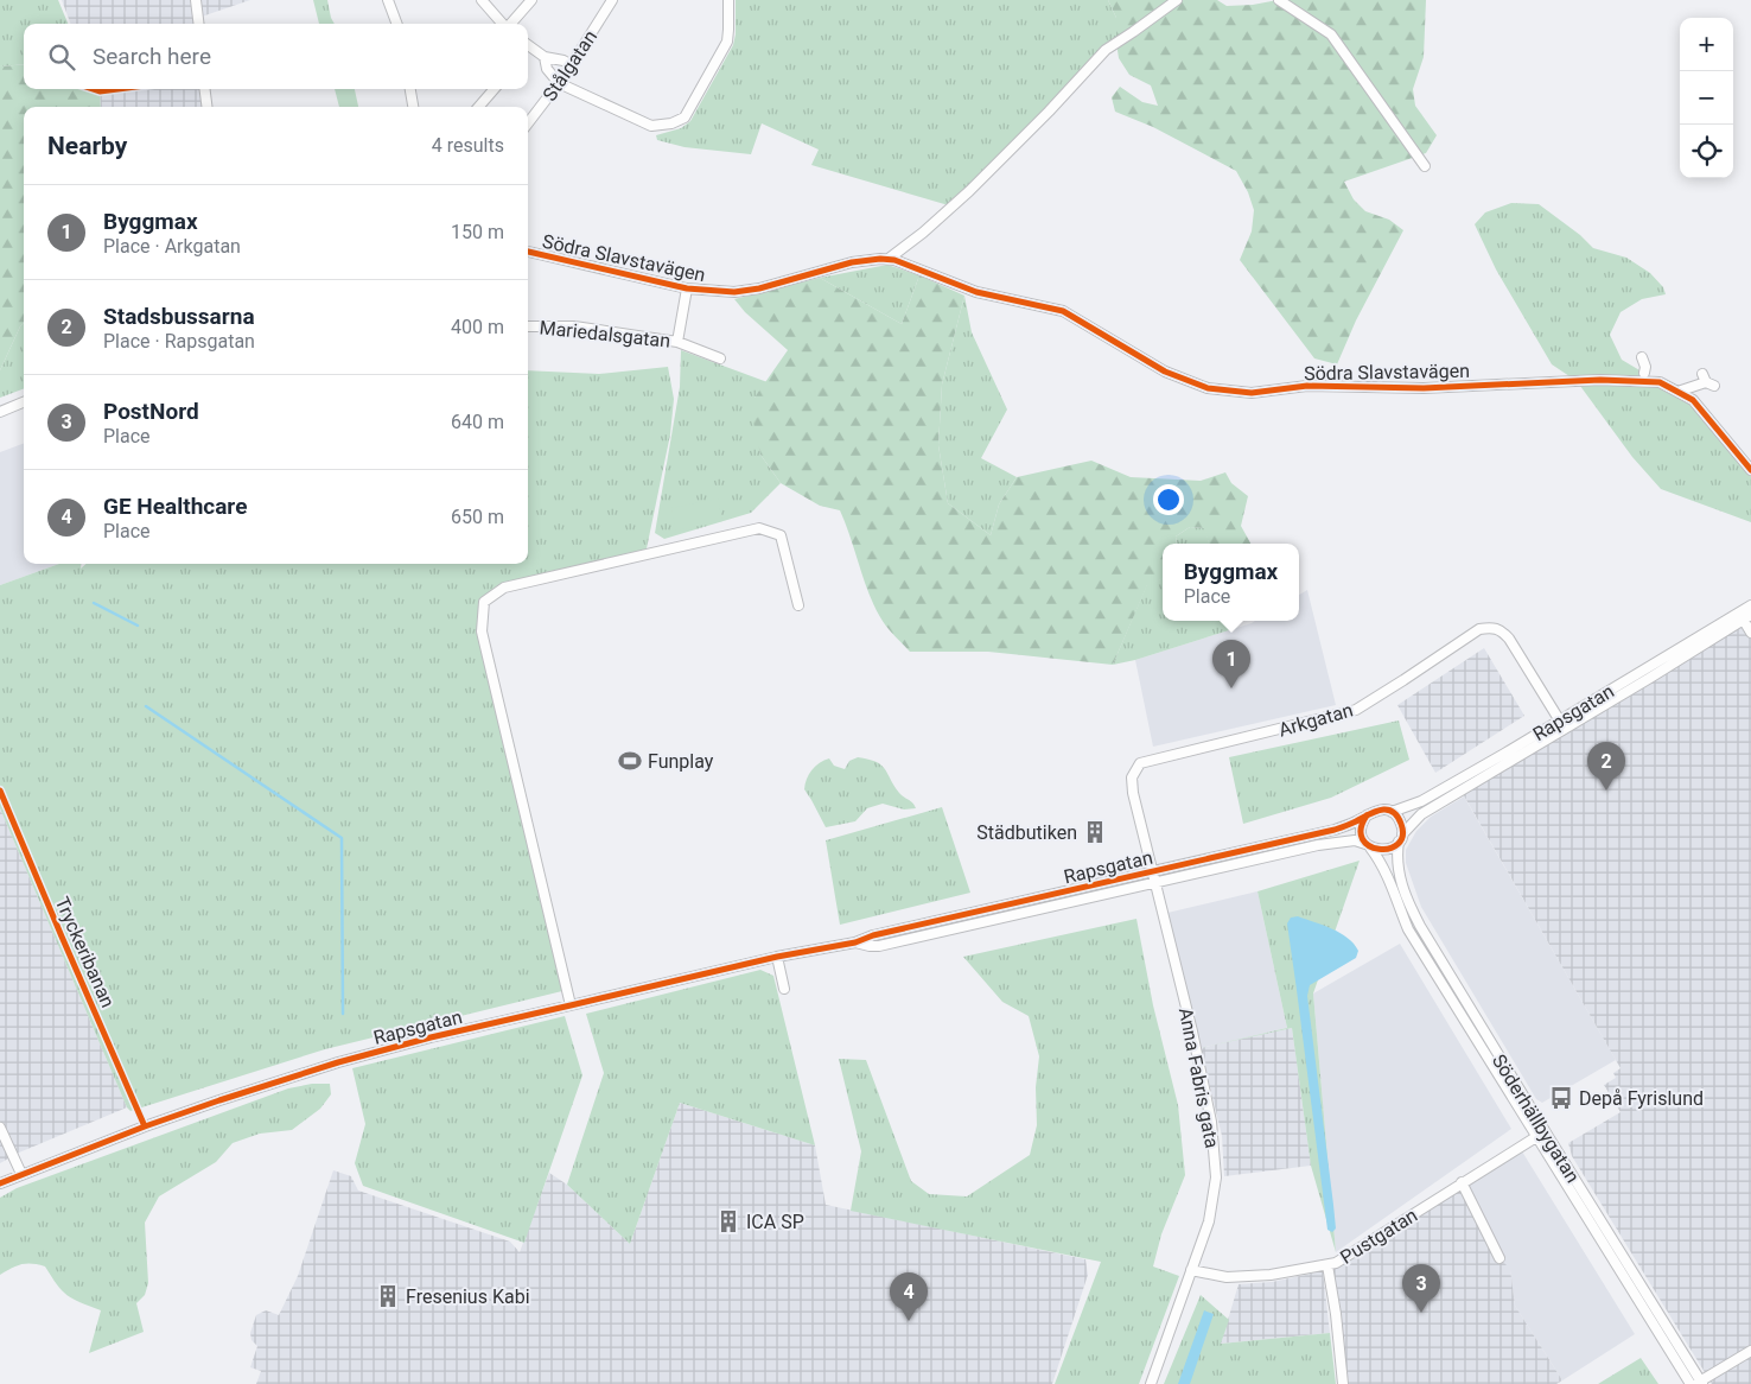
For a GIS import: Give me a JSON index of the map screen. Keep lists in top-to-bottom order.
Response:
{
  "streets": {
    "street": [
      "Stålgatan",
      "Södra Slavstavägen",
      "Mariedalsgatan",
      "Rapsgatan",
      "Arkgatan",
      "Anna Fabris gata",
      "Söderhällbygatan",
      "Pustgatan"
    ],
    "cycle path": ["Tryckeribanan"]
  },
  "crossings": [
    ["Rapsgatan", "Arkgatan"],
    ["Rapsgatan", "Anna Fabris gata"],
    ["Rapsgatan", "Söderhällbygatan"],
    ["Arkgatan", "Anna Fabris gata"],
    ["Anna Fabris gata", "Pustgatan"],
    ["Söderhällbygatan", "Pustgatan"]
  ],
  "places": {
    "sports": ["Funplay"],
    "building": ["Städbutiken", "ICA SP", "Fresenius Kabi"],
    "bus stop": ["Depå Fyrislund"]
  },
  "page": {
    "map_buttons": ["+", "−"],
    "search": "Search here",
    "heading": ["Nearby", "4 results"],
    "list": [
      {
        "mark": "1",
        "name": "Byggmax",
        "note": "Place · Arkgatan",
        "value": "150 m"
      },
      {
        "mark": "2",
        "name": "Stadsbussarna",
        "note": "Place · Rapsgatan",
        "value": "400 m"
      },
      {
        "mark": "3",
        "name": "PostNord",
        "note": "Place",
        "value": "640 m"
      },
      {
        "mark": "4",
        "name": "GE Healthcare",
        "note": "Place",
        "value": "650 m"
      }
    ],
    "popup": ["Byggmax", "Place"],
    "pins": [
      "1",
      "2",
      "3",
      "4"
    ]
  }
}
